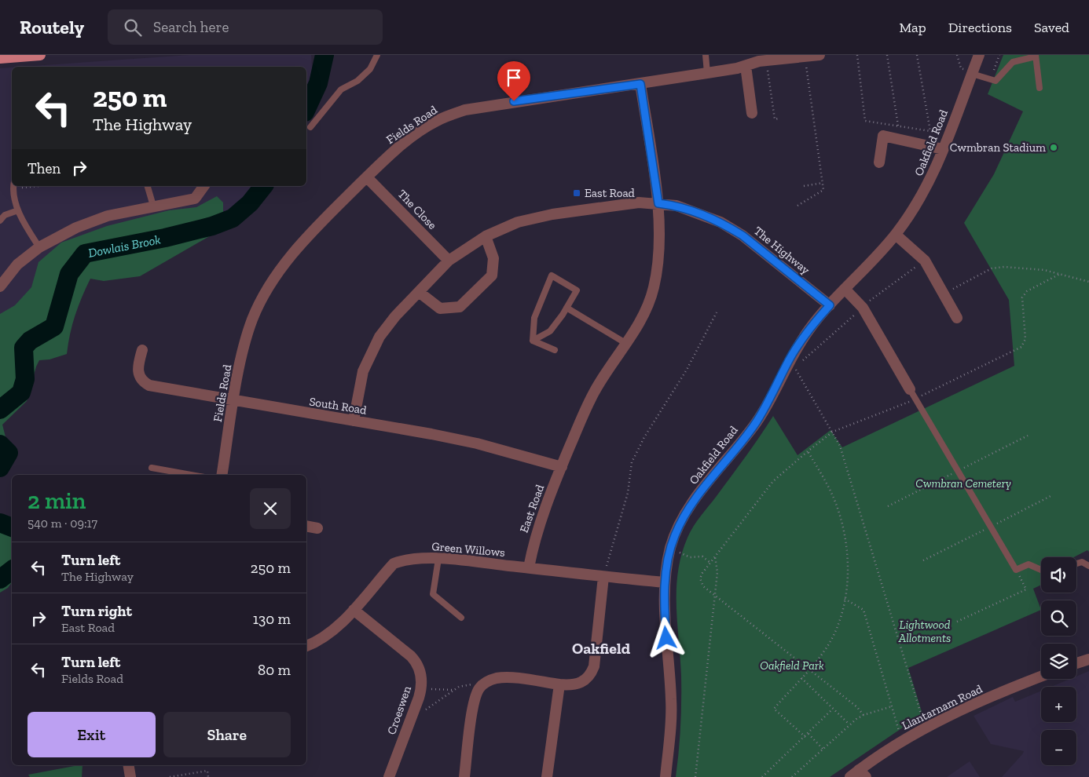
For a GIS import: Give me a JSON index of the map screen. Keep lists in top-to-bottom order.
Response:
{
  "streets": {
    "street": [
      "Fields Road",
      "Oakfield Road",
      "The Close",
      "The Highway",
      "South Road",
      "East Road",
      "Green Willows",
      "Llantarnam Road",
      "Croeswen"
    ]
  },
  "crossings": [
    ["Fields Road", "The Close"],
    ["Fields Road", "South Road"],
    ["Fields Road", "East Road"],
    ["Oakfield Road", "The Highway"],
    ["Oakfield Road", "Green Willows"],
    ["The Close", "The Highway"],
    ["The Highway", "South Road"],
    ["The Highway", "East Road"],
    ["South Road", "East Road"],
    ["East Road", "Green Willows"],
    ["Green Willows", "Croeswen"]
  ],
  "districts": ["Oakfield"],
  "water": ["Dowlais Brook"],
  "parks": ["Cwmbran Cemetery", "Lightwood Allotments", "Oakfield Park"],
  "places": {
    "other": ["Cwmbran Stadium"],
    "transit": ["East Road"]
  },
  "page": {
    "header": "Routely",
    "search": "Search here",
    "nav": ["Map", "Directions", "Saved"],
    "turn": ["250 m", "The Highway"],
    "then": "Then",
    "heading": ["2 min", "540 m · 09:17"],
    "list": [
      {
        "name": "Turn left",
        "note": "The Highway",
        "value": "250 m"
      },
      {
        "name": "Turn right",
        "note": "East Road",
        "value": "130 m"
      },
      {
        "name": "Turn left",
        "note": "Fields Road",
        "value": "80 m"
      }
    ],
    "map_buttons": ["+", "−"],
    "buttons": ["Exit", "Share"]
  }
}
